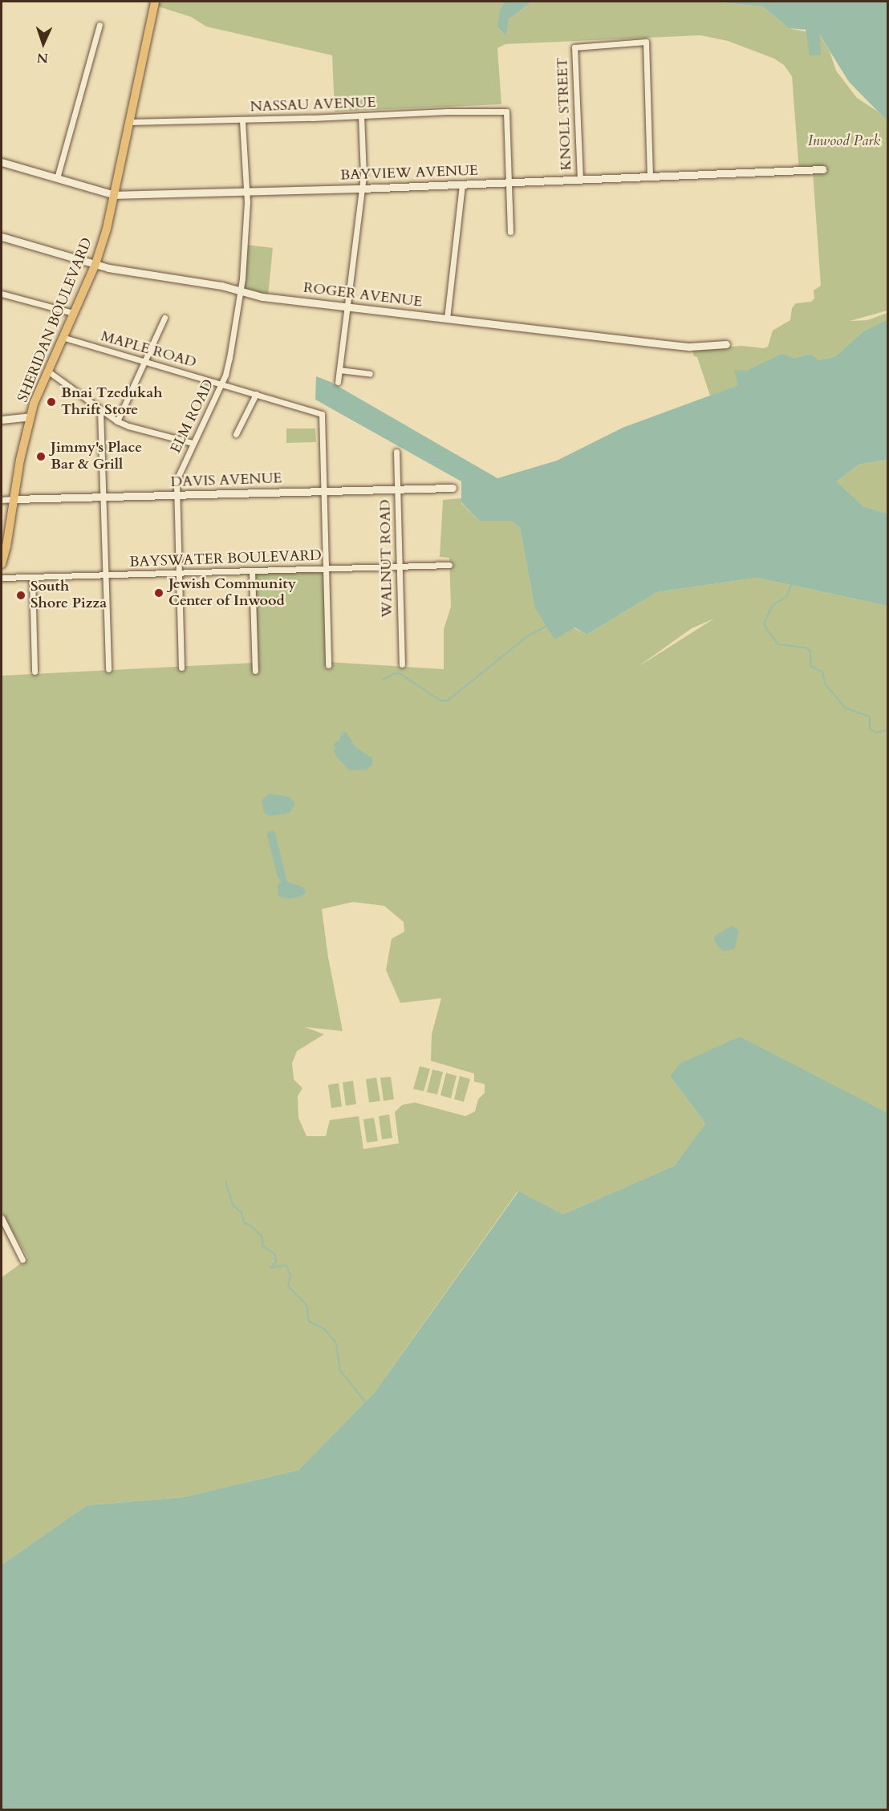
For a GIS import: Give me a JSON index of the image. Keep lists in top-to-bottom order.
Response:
{
  "streets": {
    "main road": ["SHERIDAN BOULEVARD"],
    "street": [
      "NASSAU AVENUE",
      "KNOLL STREET",
      "BAYVIEW AVENUE",
      "ROGER AVENUE",
      "MAPLE ROAD",
      "ELM ROAD",
      "DAVIS AVENUE",
      "WALNUT ROAD",
      "BAYSWATER BOULEVARD"
    ]
  },
  "crossings": [
    ["NASSAU AVENUE", "BAYVIEW AVENUE"],
    ["NASSAU AVENUE", "SHERIDAN BOULEVARD"],
    ["NASSAU AVENUE", "ELM ROAD"],
    ["KNOLL STREET", "BAYVIEW AVENUE"],
    ["BAYVIEW AVENUE", "SHERIDAN BOULEVARD"],
    ["BAYVIEW AVENUE", "ELM ROAD"],
    ["ROGER AVENUE", "SHERIDAN BOULEVARD"],
    ["ROGER AVENUE", "ELM ROAD"],
    ["SHERIDAN BOULEVARD", "MAPLE ROAD"],
    ["SHERIDAN BOULEVARD", "DAVIS AVENUE"],
    ["MAPLE ROAD", "ELM ROAD"],
    ["MAPLE ROAD", "DAVIS AVENUE"],
    ["ELM ROAD", "DAVIS AVENUE"],
    ["ELM ROAD", "BAYSWATER BOULEVARD"],
    ["DAVIS AVENUE", "WALNUT ROAD"],
    ["WALNUT ROAD", "BAYSWATER BOULEVARD"]
  ],
  "parks": ["Inwood Park"],
  "places": [
    "Bnai Tzedukah Thrift Store",
    "Jimmy's Place Bar & Grill",
    "Jewish Community Center of Inwood",
    "South Shore Pizza"
  ],
  "north": "bottom"
}
